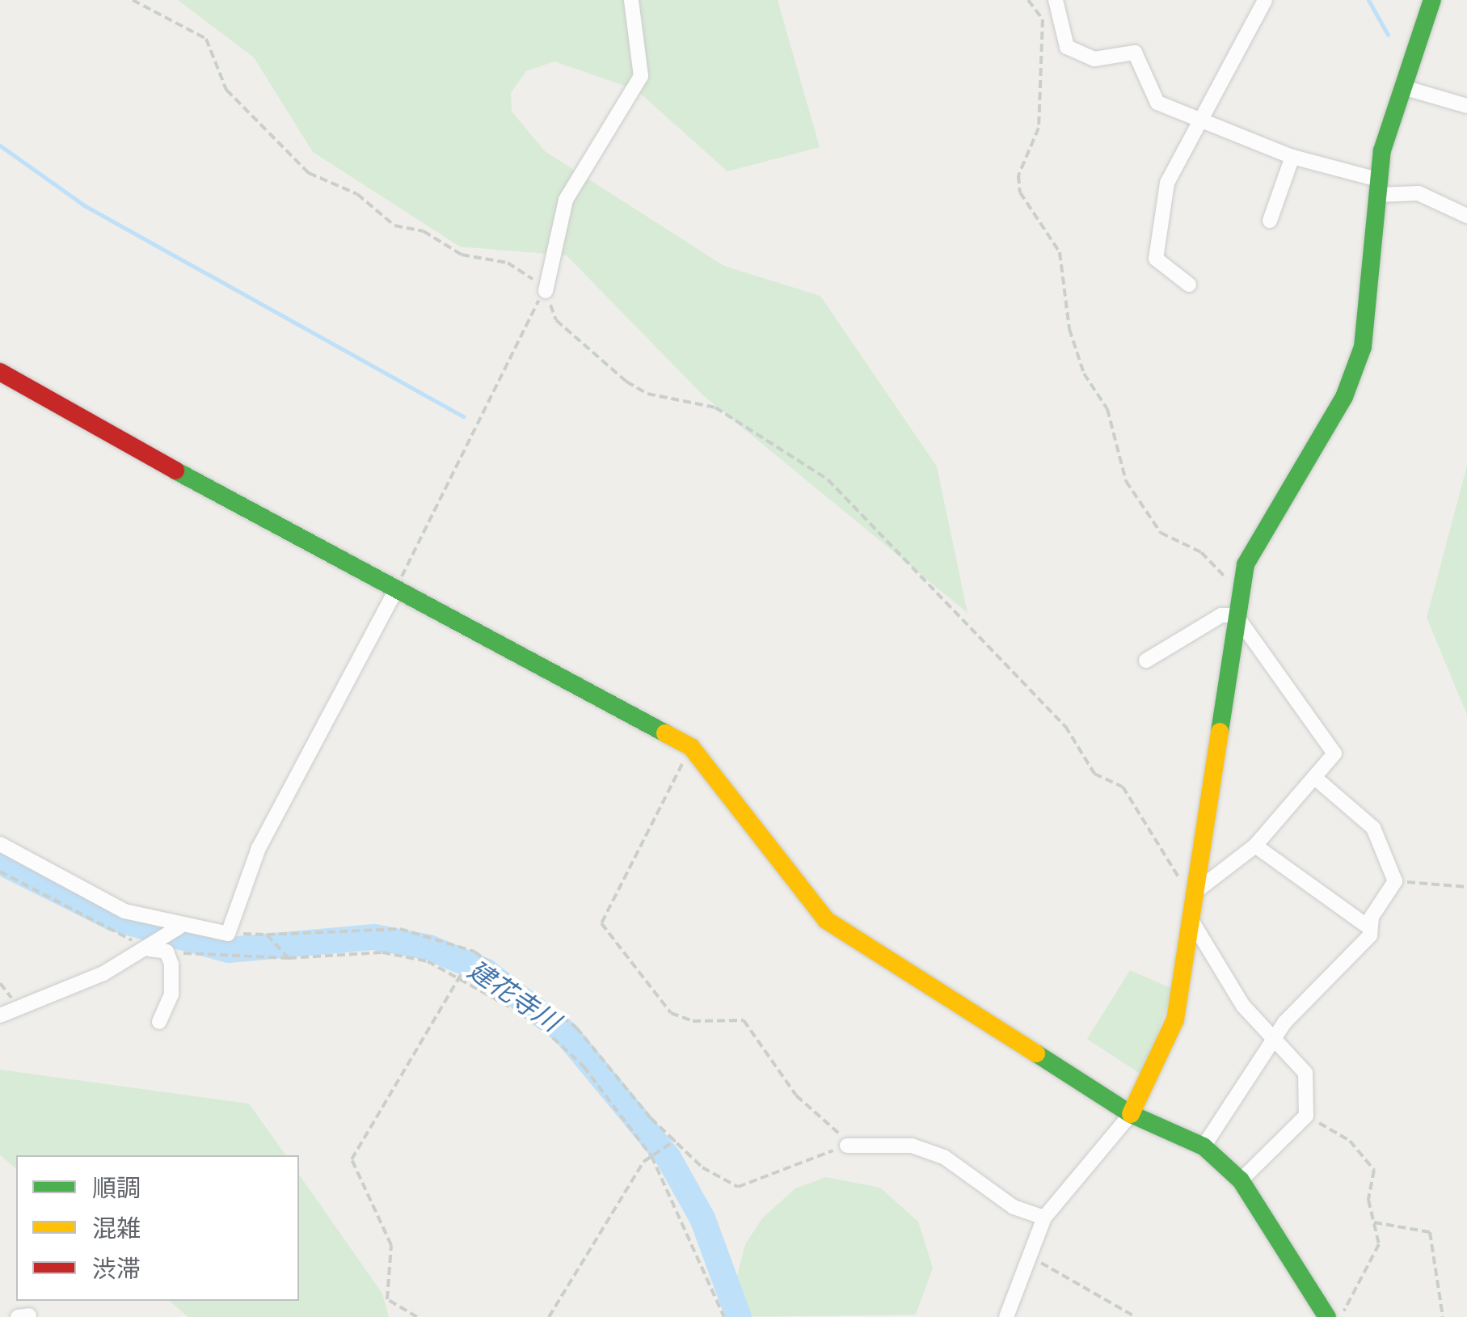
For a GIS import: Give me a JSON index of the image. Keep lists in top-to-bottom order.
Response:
{
  "water": ["建花寺川"],
  "legend": ["順調", "混雑", "渋滞"]
}
